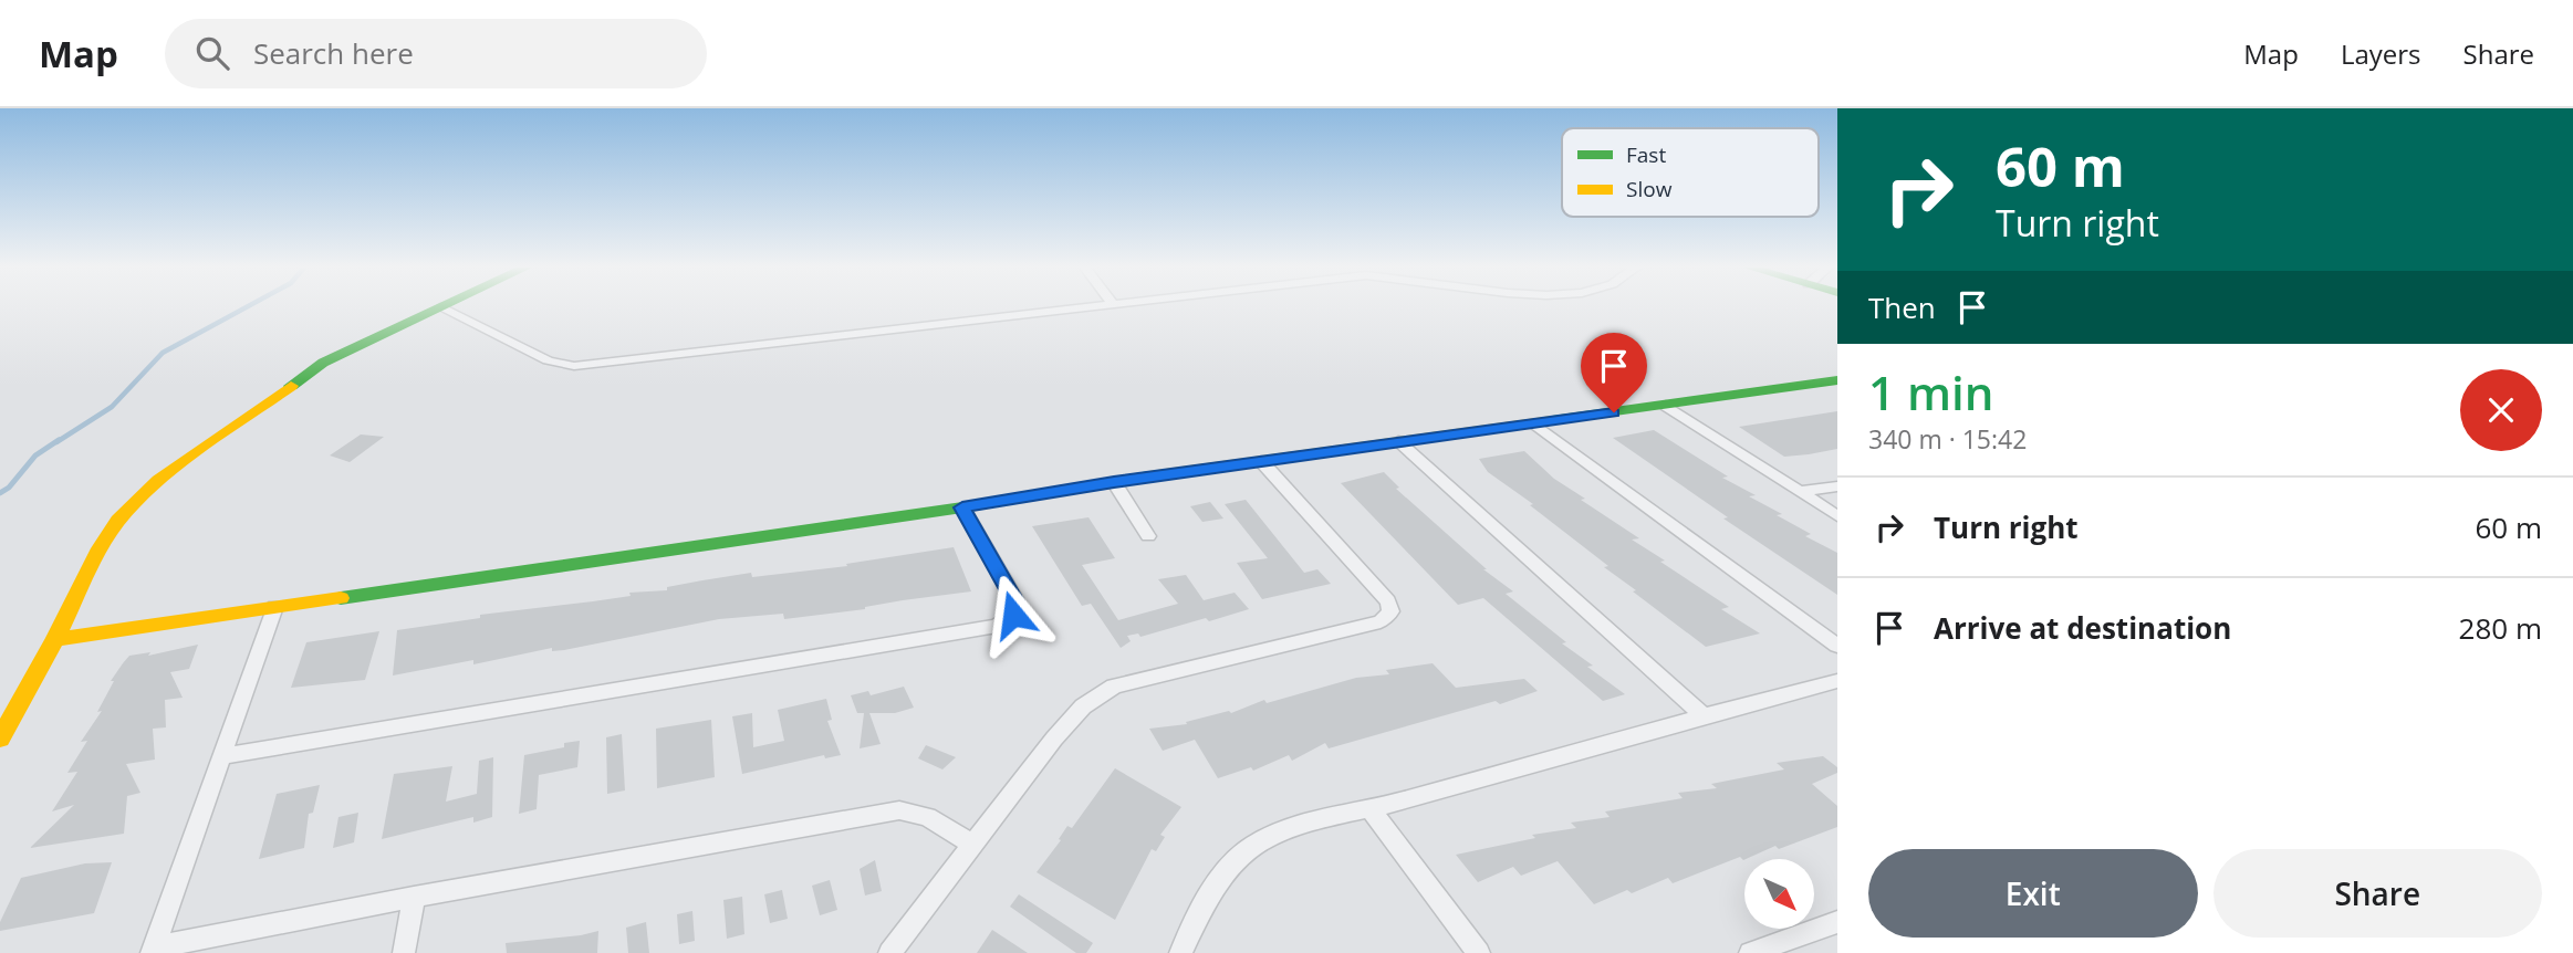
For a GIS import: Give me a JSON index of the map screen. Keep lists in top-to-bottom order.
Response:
{
  "legend": ["Fast", "Slow"],
  "north": "bottom right",
  "page": {
    "header": "Map",
    "search": "Search here",
    "nav": ["Map", "Layers", "Share"],
    "turn": ["60 m", "Turn right"],
    "then": "Then",
    "heading": ["1 min", "340 m · 15:42"],
    "list": [
      {
        "name": "Turn right",
        "value": "60 m"
      },
      {
        "name": "Arrive at destination",
        "value": "280 m"
      }
    ],
    "buttons": ["Exit", "Share"]
  }
}
